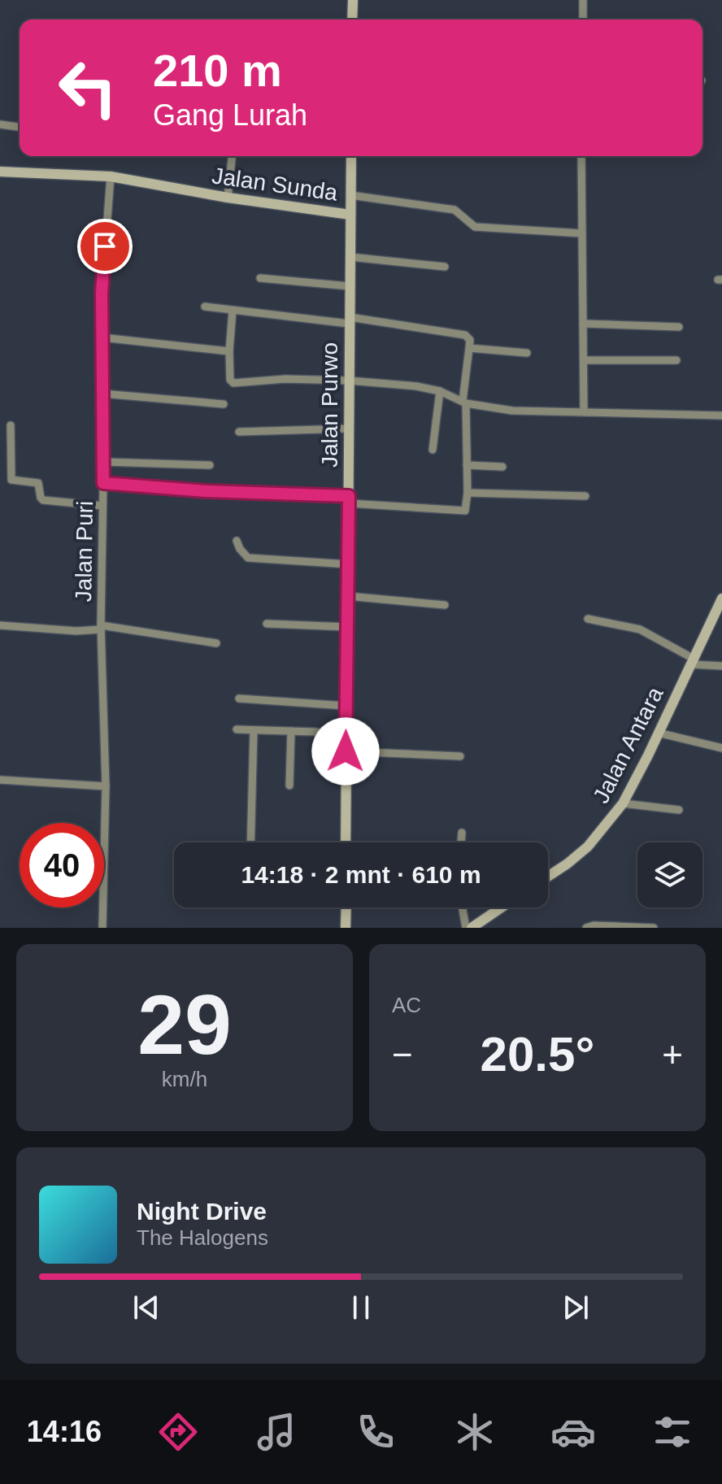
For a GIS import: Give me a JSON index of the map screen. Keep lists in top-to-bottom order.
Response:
{
  "streets": {
    "street": [
      "Jalan Sunda",
      "Jalan Purwo",
      "Jalan Puri",
      "Jalan Antara"
    ]
  },
  "crossings": [
    ["Jalan Sunda", "Jalan Purwo"],
    ["Jalan Sunda", "Jalan Puri"]
  ],
  "page": {
    "turn": ["210 m", "Gang Lurah"],
    "limit": "40",
    "trip": "14:18 · 2 mnt · 610 m",
    "tile": [
      ["29", "km/h"],
      "AC"
    ],
    "heat": ["−", "20.5°", "+"],
    "song": ["Night Drive", "The Halogens"],
    "tabs": "14:16"
  }
}
